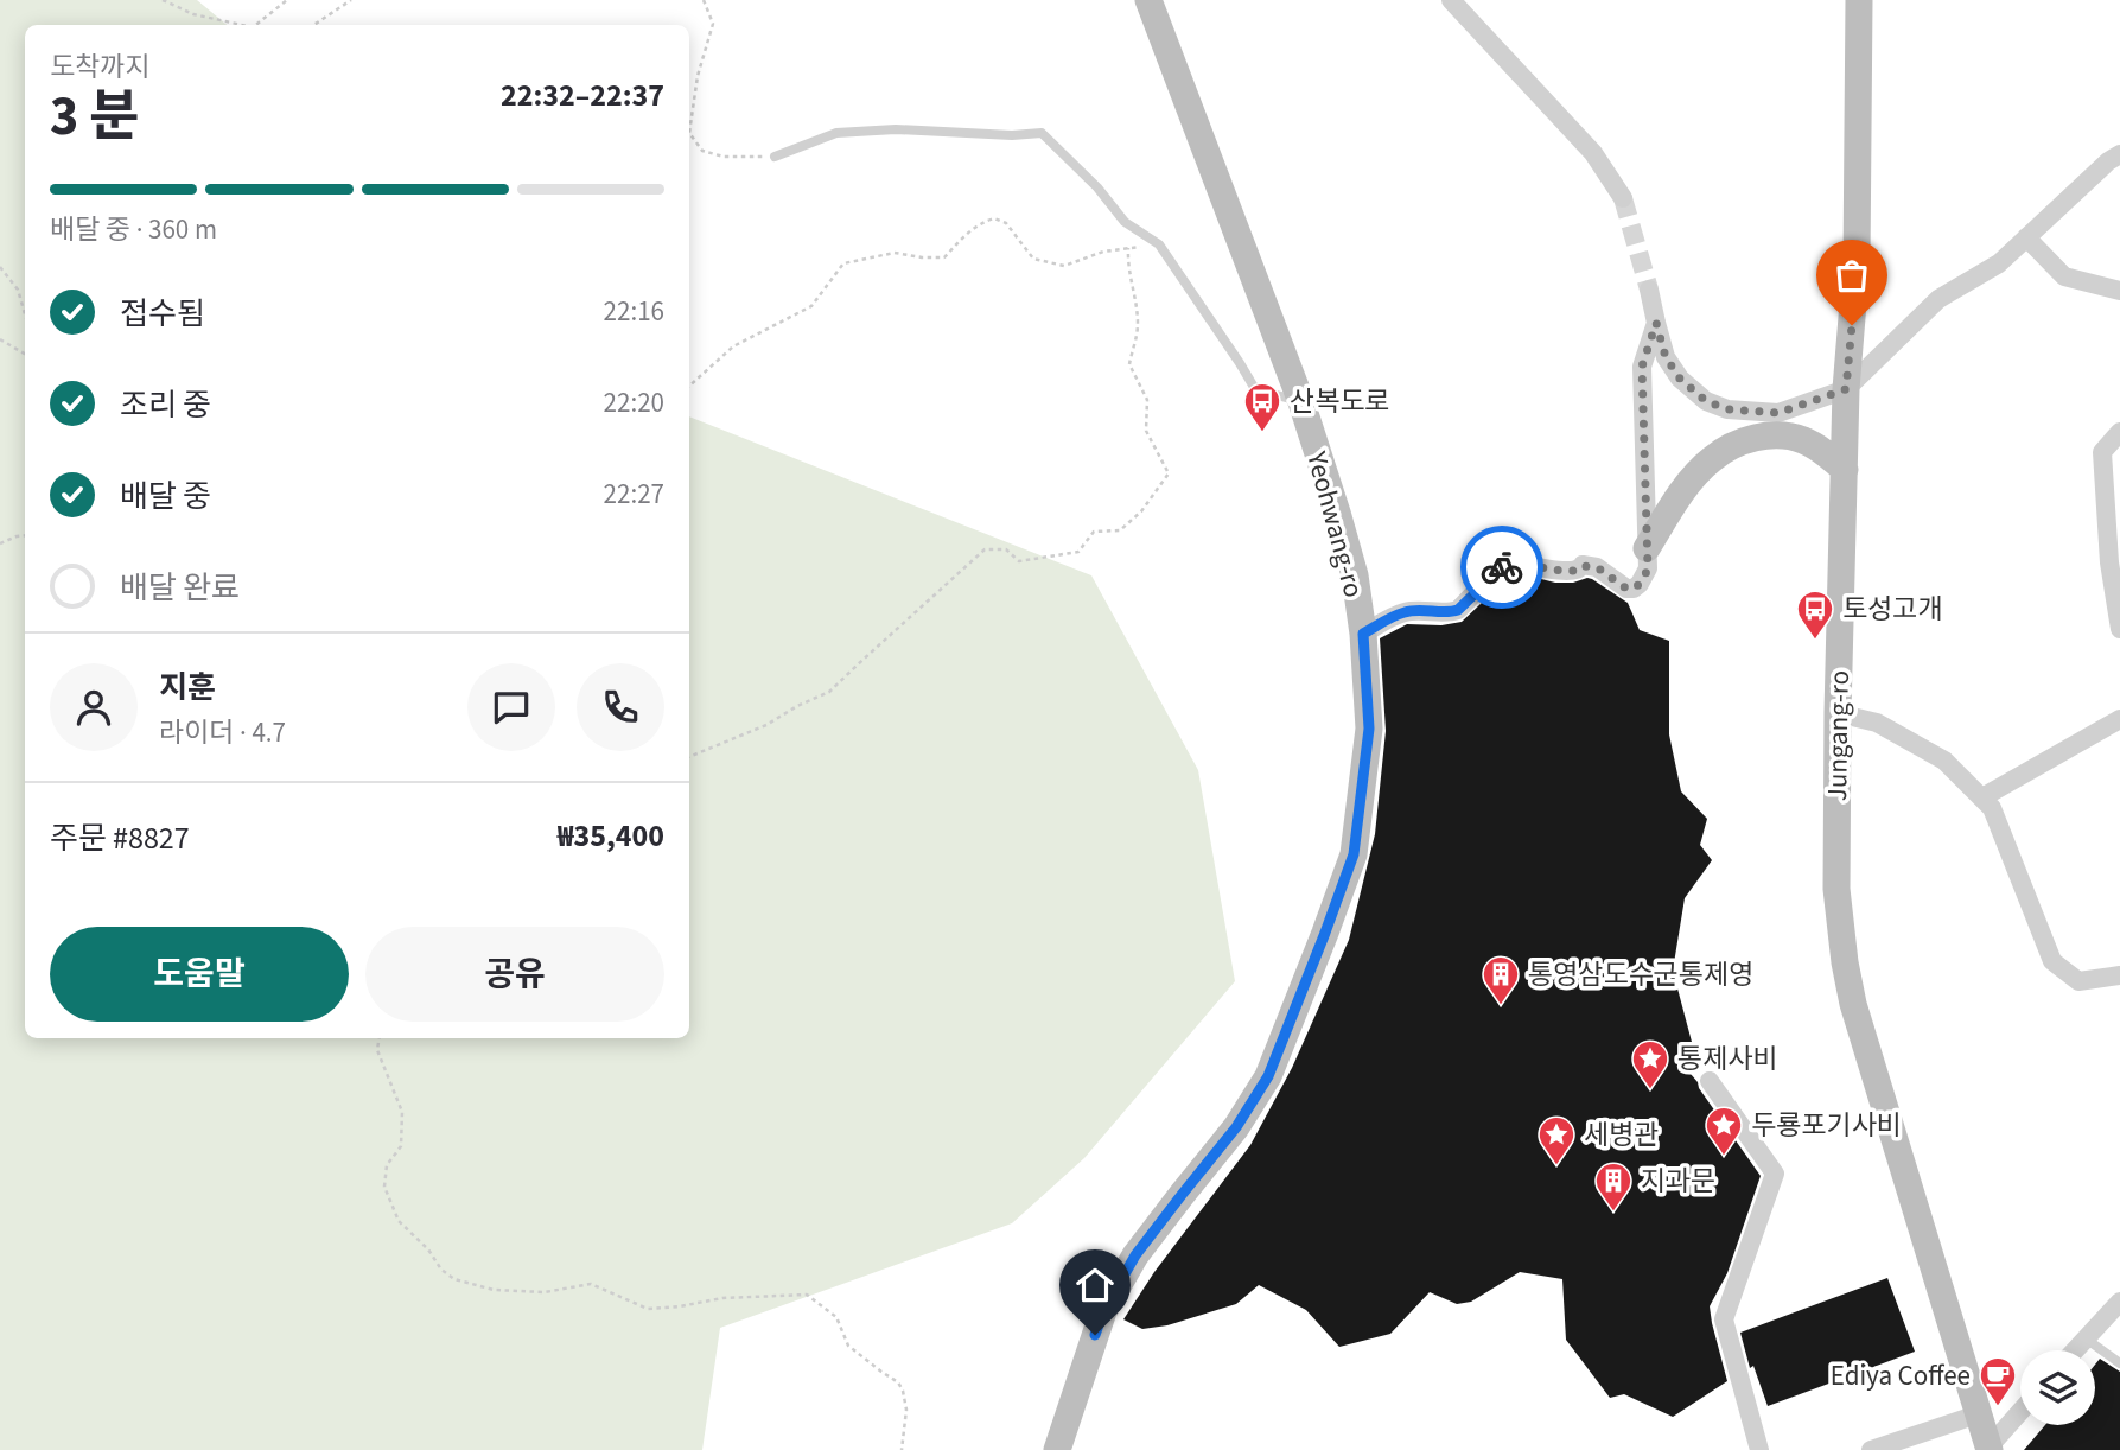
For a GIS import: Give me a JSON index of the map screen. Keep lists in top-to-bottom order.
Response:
{
  "streets": {
    "street": ["Yeohwang-ro", "Jungang-ro"]
  },
  "places": {
    "bus stop": ["산복도로", "토성고개"],
    "building": ["통영삼도수군통제영", "지과문"],
    "place": ["통제사비", "두룡포기사비", "세병관"],
    "cafe": ["Ediya Coffee"]
  },
  "page": {
    "heading": ["3 분", "도착까지", "22:32–22:37"],
    "panel": [
      "지훈",
      "라이더 · 4.7",
      "주문 #8827",
      "₩35,400"
    ],
    "bar": "배달 중 · 360 m",
    "list": [
      ["접수됨", "22:16"],
      ["조리 중", "22:20"],
      ["배달 중", "22:27"],
      "배달 완료"
    ],
    "buttons": ["도움말", "공유"]
  }
}
